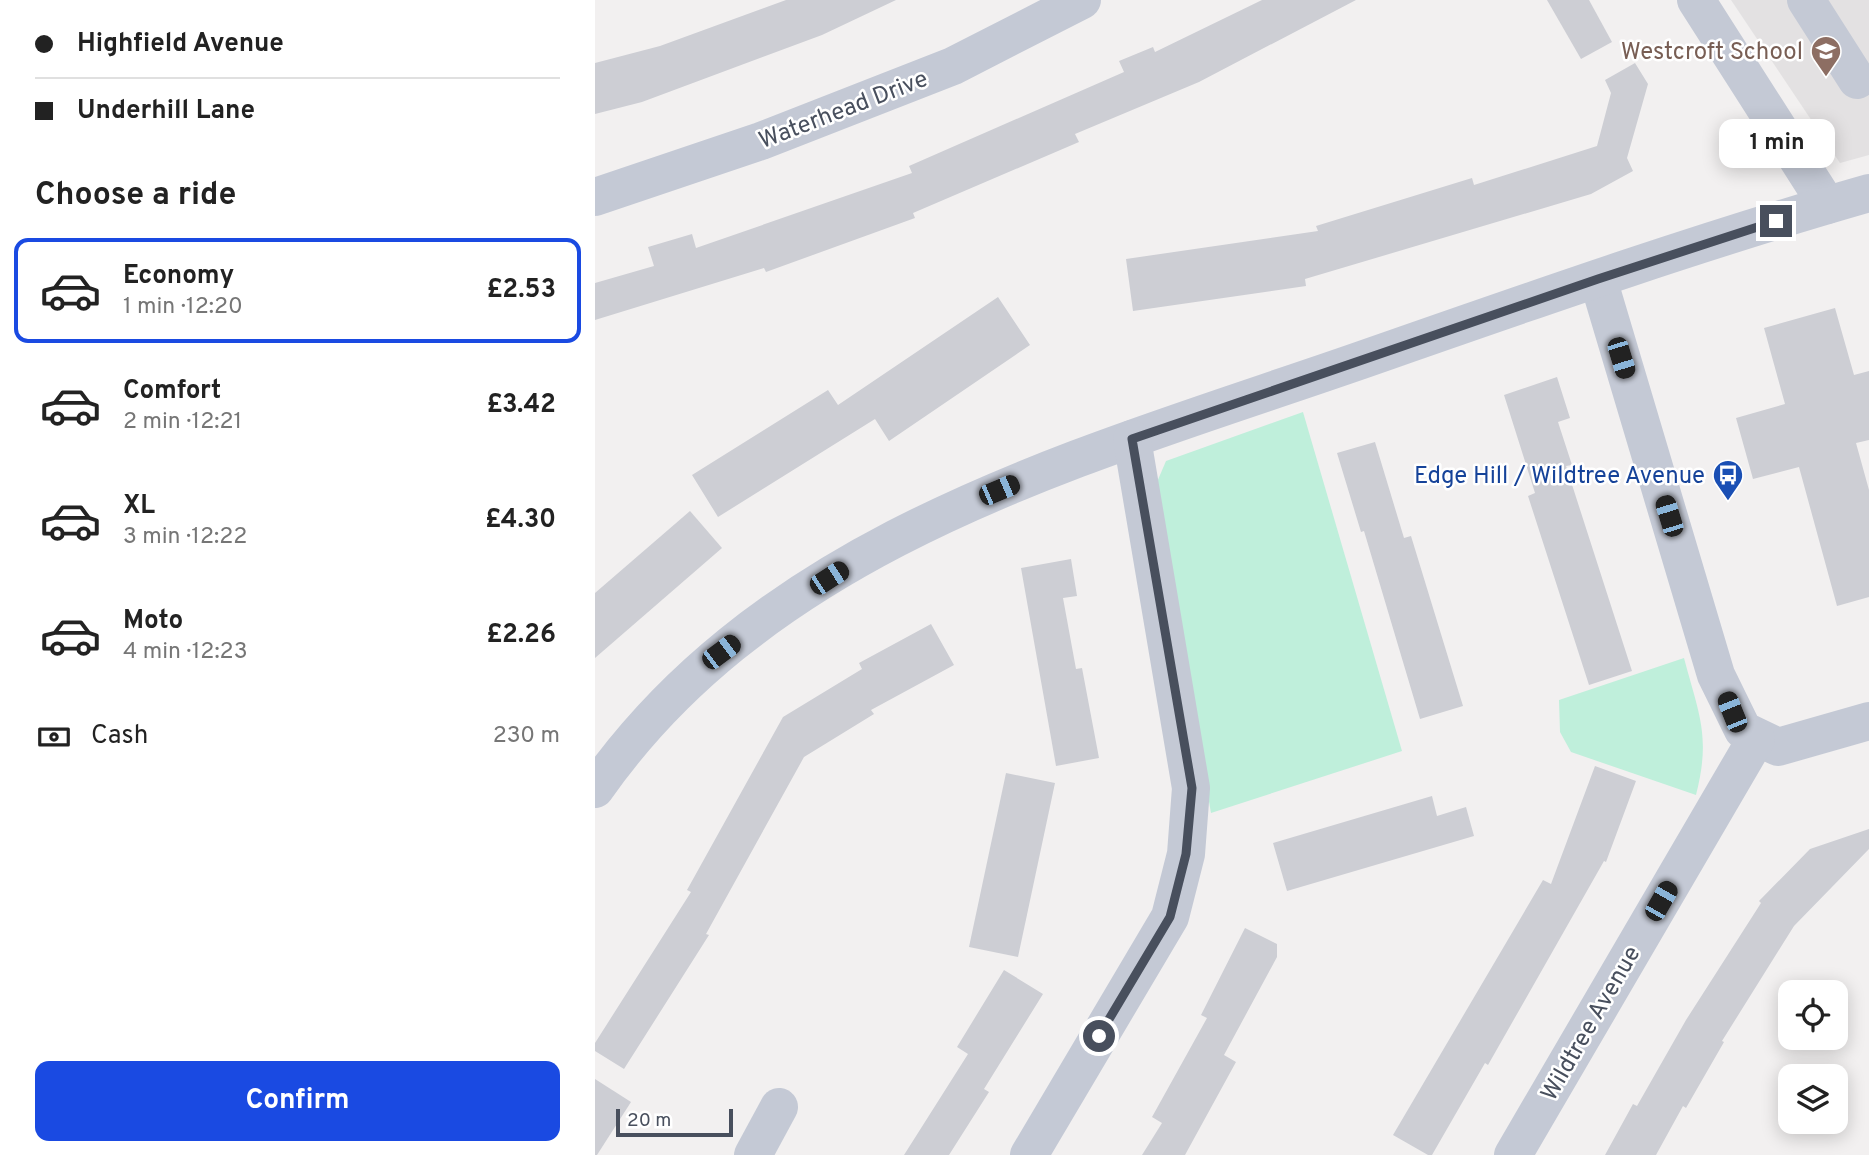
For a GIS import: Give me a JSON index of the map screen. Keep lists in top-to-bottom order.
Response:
{
  "streets": {
    "street": ["Waterhead Drive", "Wildtree Avenue"]
  },
  "places": {
    "school or university": ["Westcroft School"],
    "bus stop": ["Edge Hill / Wildtree Avenue"]
  },
  "scale_bar": "20 m",
  "page": {
    "banner": ["Highfield Avenue", "Underhill Lane"],
    "bubble": "1 min",
    "heading": "Choose a ride",
    "list": [
      {
        "name": "Economy",
        "note": "1 min · 12:20",
        "value": "£2.53"
      },
      {
        "name": "Comfort",
        "note": "2 min · 12:21",
        "value": "£3.42"
      },
      {
        "name": "XL",
        "note": "3 min · 12:22",
        "value": "£4.30"
      },
      {
        "name": "Moto",
        "note": "4 min · 12:23",
        "value": "£2.26"
      }
    ],
    "pay": ["Cash", "230 m"],
    "buttons": "Confirm",
    "scale": "20 m"
  }
}
